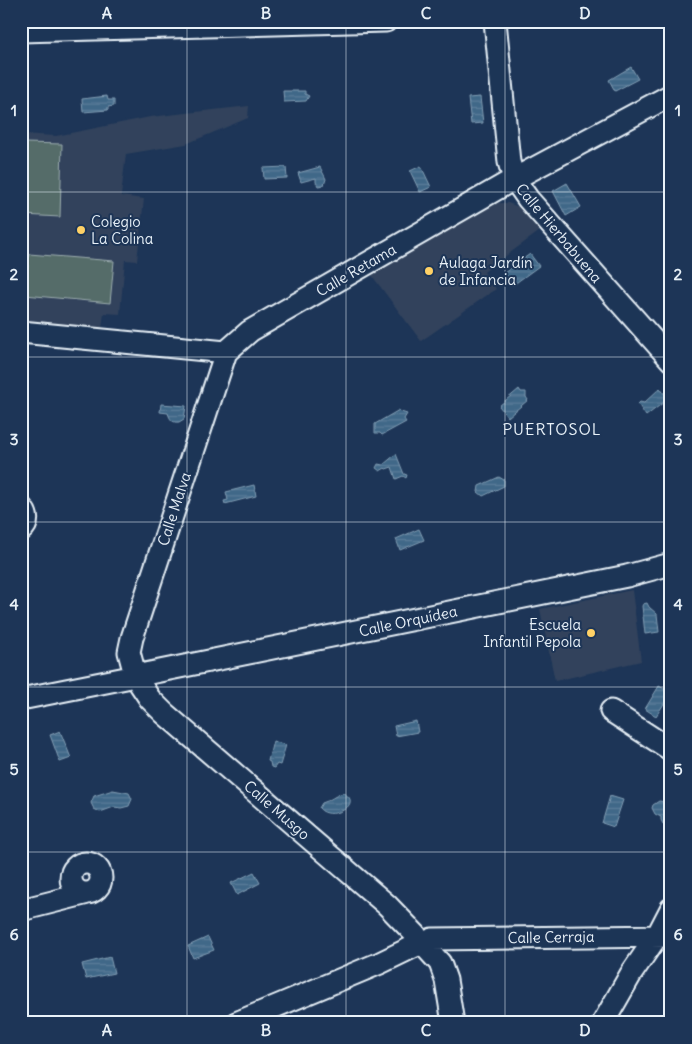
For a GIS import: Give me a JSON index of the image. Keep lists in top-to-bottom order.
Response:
{
  "streets": {
    "street": [
      "Calle Hierbabuena",
      "Calle Retama",
      "Calle Malva",
      "Calle Orquídea",
      "Calle Musgo",
      "Calle Cerraja"
    ]
  },
  "crossings": [
    ["Calle Hierbabuena", "Calle Retama"],
    ["Calle Retama", "Calle Malva"],
    ["Calle Malva", "Calle Orquídea"],
    ["Calle Malva", "Calle Musgo"],
    ["Calle Orquídea", "Calle Musgo"],
    ["Calle Musgo", "Calle Cerraja"]
  ],
  "districts": ["PUERTOSOL"],
  "places": ["Colegio La Colina", "Aulaga Jardín de Infancia", "Escuela Infantil Pepola"],
  "grid": {
    "columns": [
      "A",
      "B",
      "C",
      "D"
    ],
    "rows": [
      "1",
      "2",
      "3",
      "4",
      "5",
      "6"
    ]
  }
}
